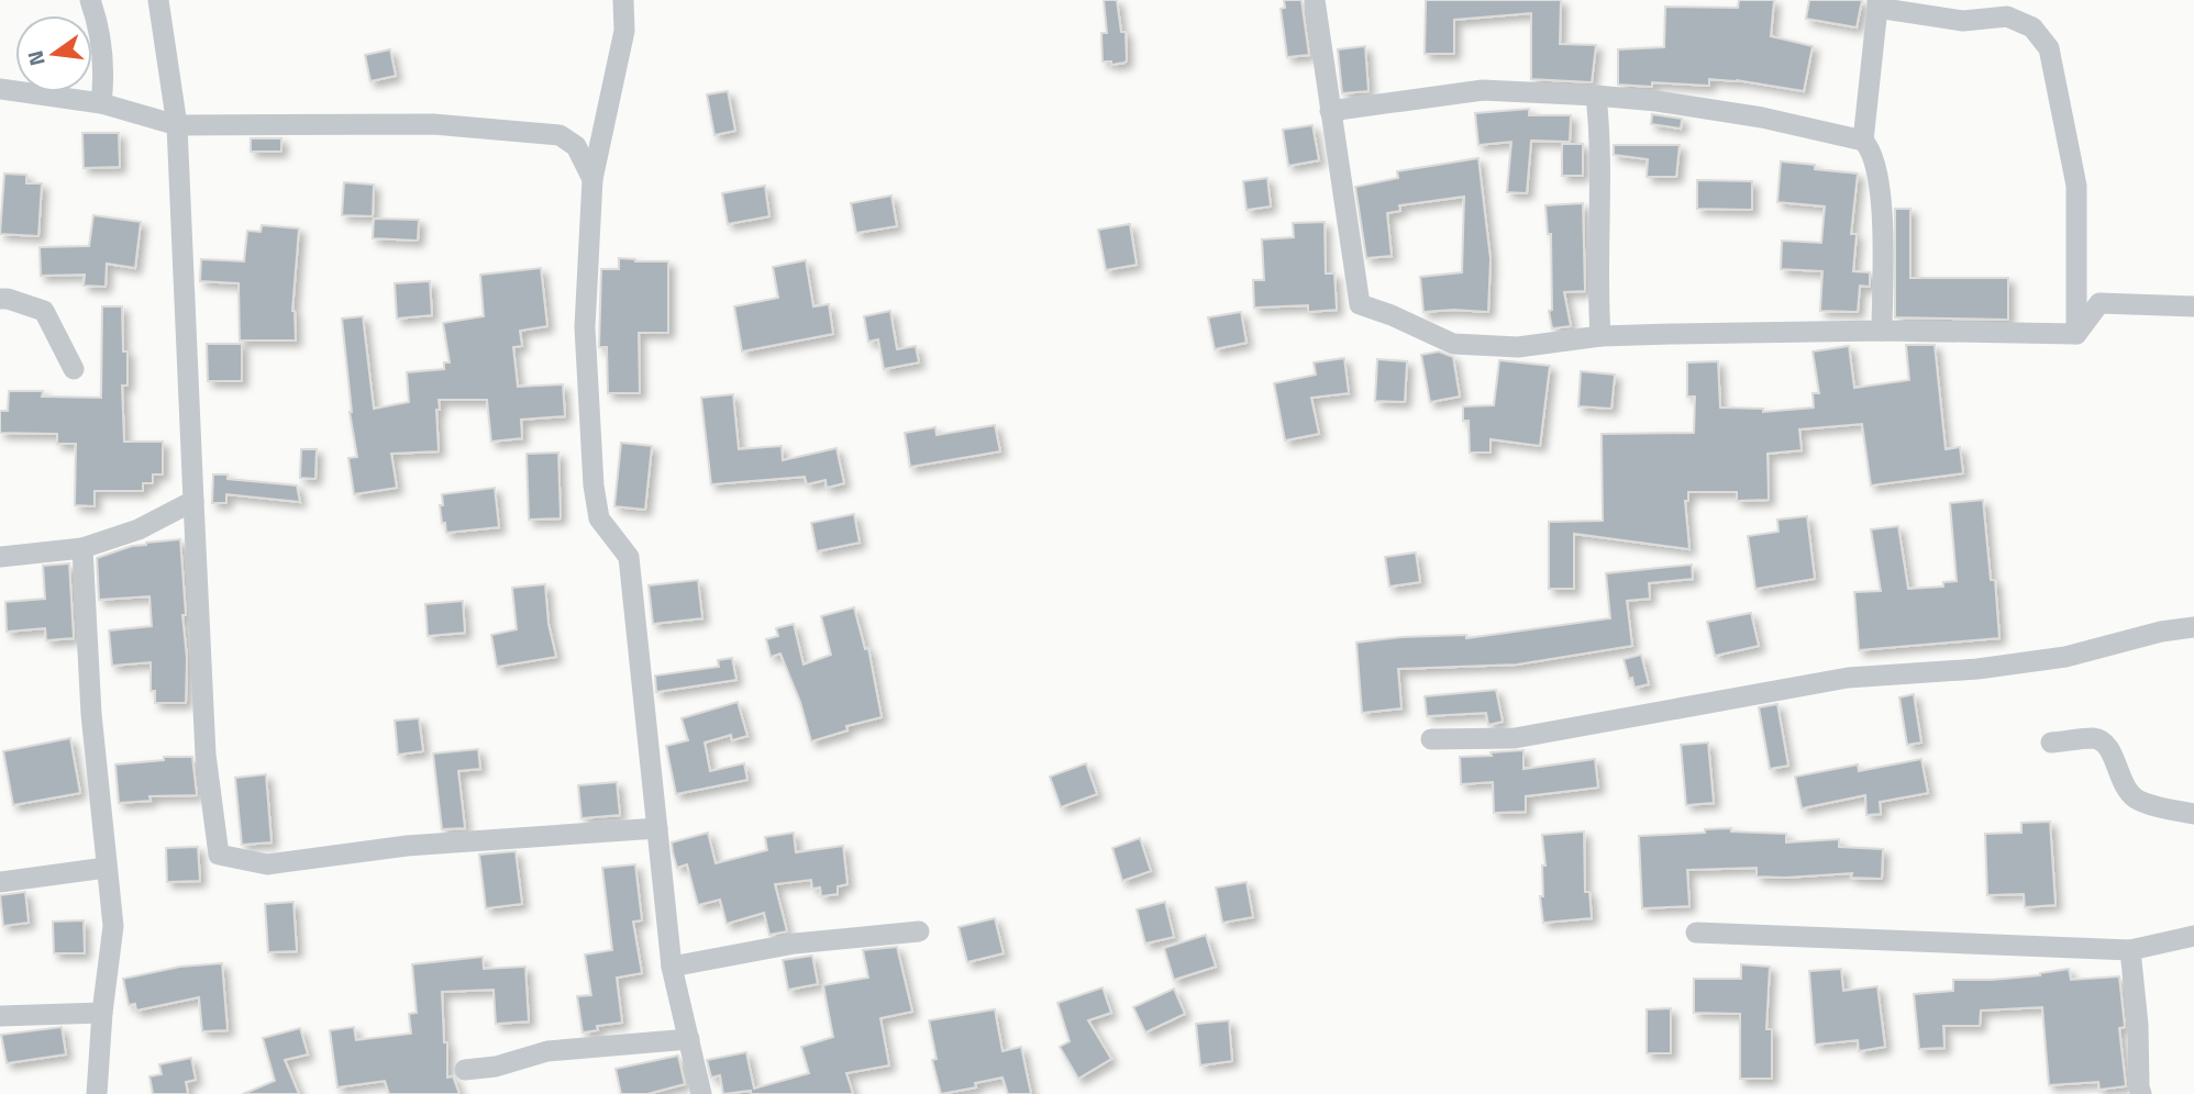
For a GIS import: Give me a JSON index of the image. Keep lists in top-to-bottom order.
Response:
{
  "north": "left"
}
